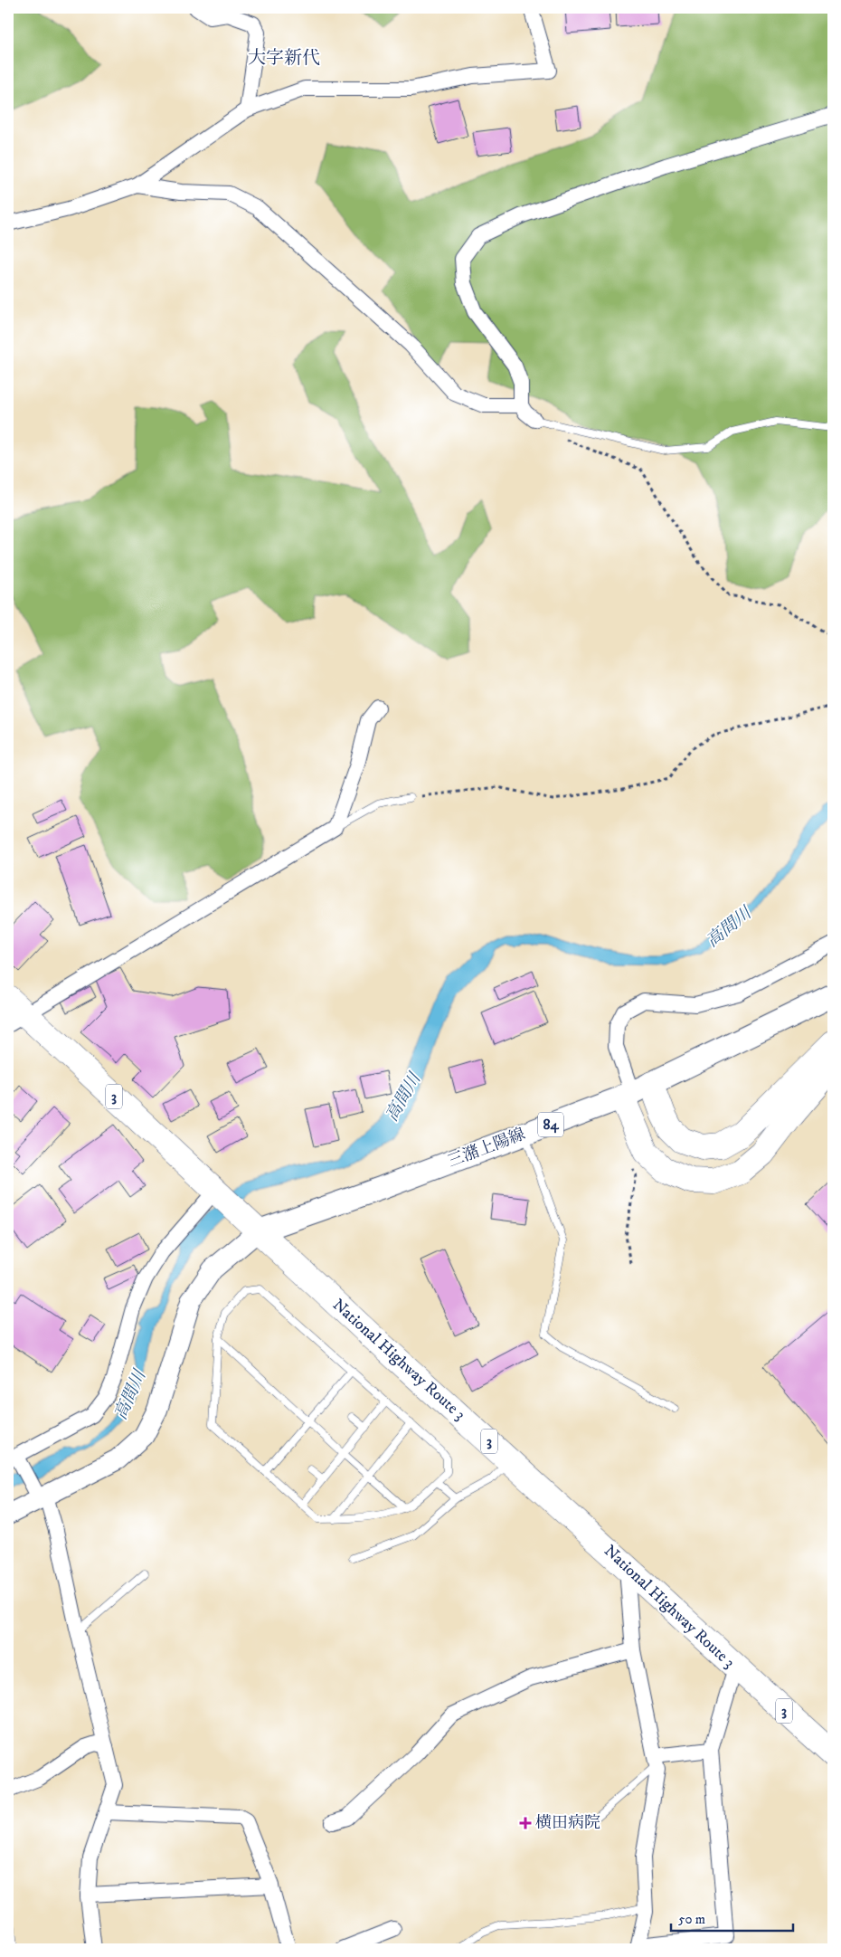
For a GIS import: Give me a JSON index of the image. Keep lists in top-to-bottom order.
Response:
{
  "streets": {
    "highway": ["3", "National Highway Route 3"],
    "main road": ["84", "三潴上陽線"]
  },
  "crossings": [
    ["三潴上陽線", "National Highway Route 3"]
  ],
  "districts": ["大字新代"],
  "water": ["高間川"],
  "places": {
    "health": ["横田病院"]
  },
  "scale_bar": "50 m"
}
